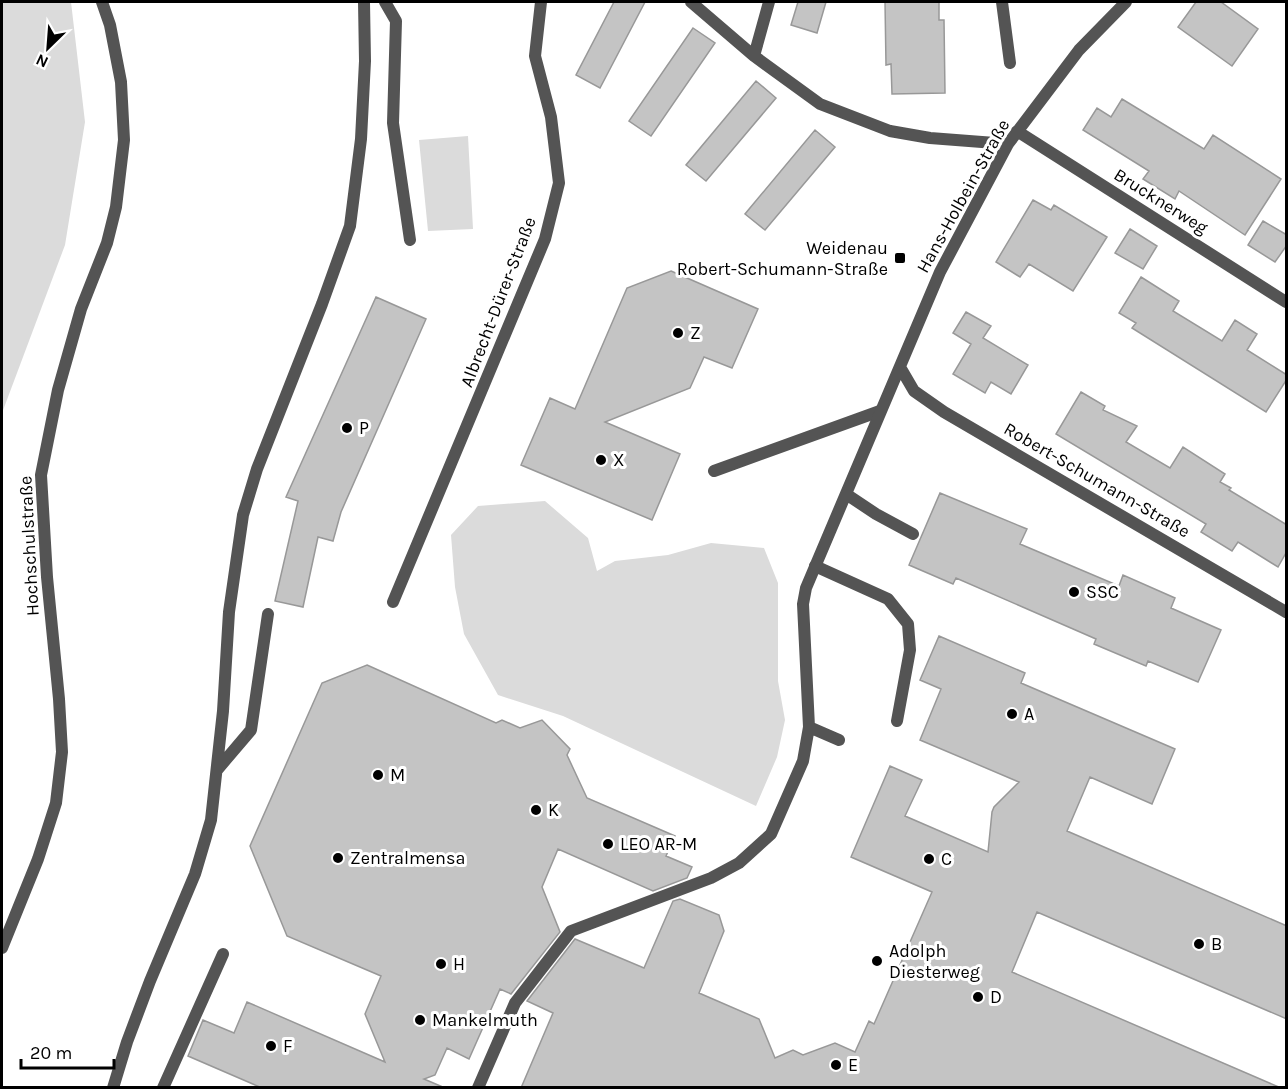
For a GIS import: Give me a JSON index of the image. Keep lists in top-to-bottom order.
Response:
{
  "streets": {
    "street": [
      "Hans-Holbein-Straße",
      "Brucknerweg",
      "Albrecht-Dürer-Straße",
      "Robert-Schumann-Straße",
      "Hochschulstraße"
    ]
  },
  "crossings": [
    ["Hans-Holbein-Straße", "Brucknerweg"],
    ["Hans-Holbein-Straße", "Robert-Schumann-Straße"]
  ],
  "places": {
    "transit": ["Weidenau Robert-Schumann-Straße"],
    "other": [
      "Z",
      "P",
      "X",
      "SSC",
      "A",
      "M",
      "K",
      "LEO AR-M",
      "Zentralmensa",
      "C",
      "B",
      "Adolph Diesterweg",
      "H",
      "D",
      "Mankelmuth",
      "F",
      "E"
    ]
  },
  "scale_bar": "20 m",
  "north": "bottom left"
}
